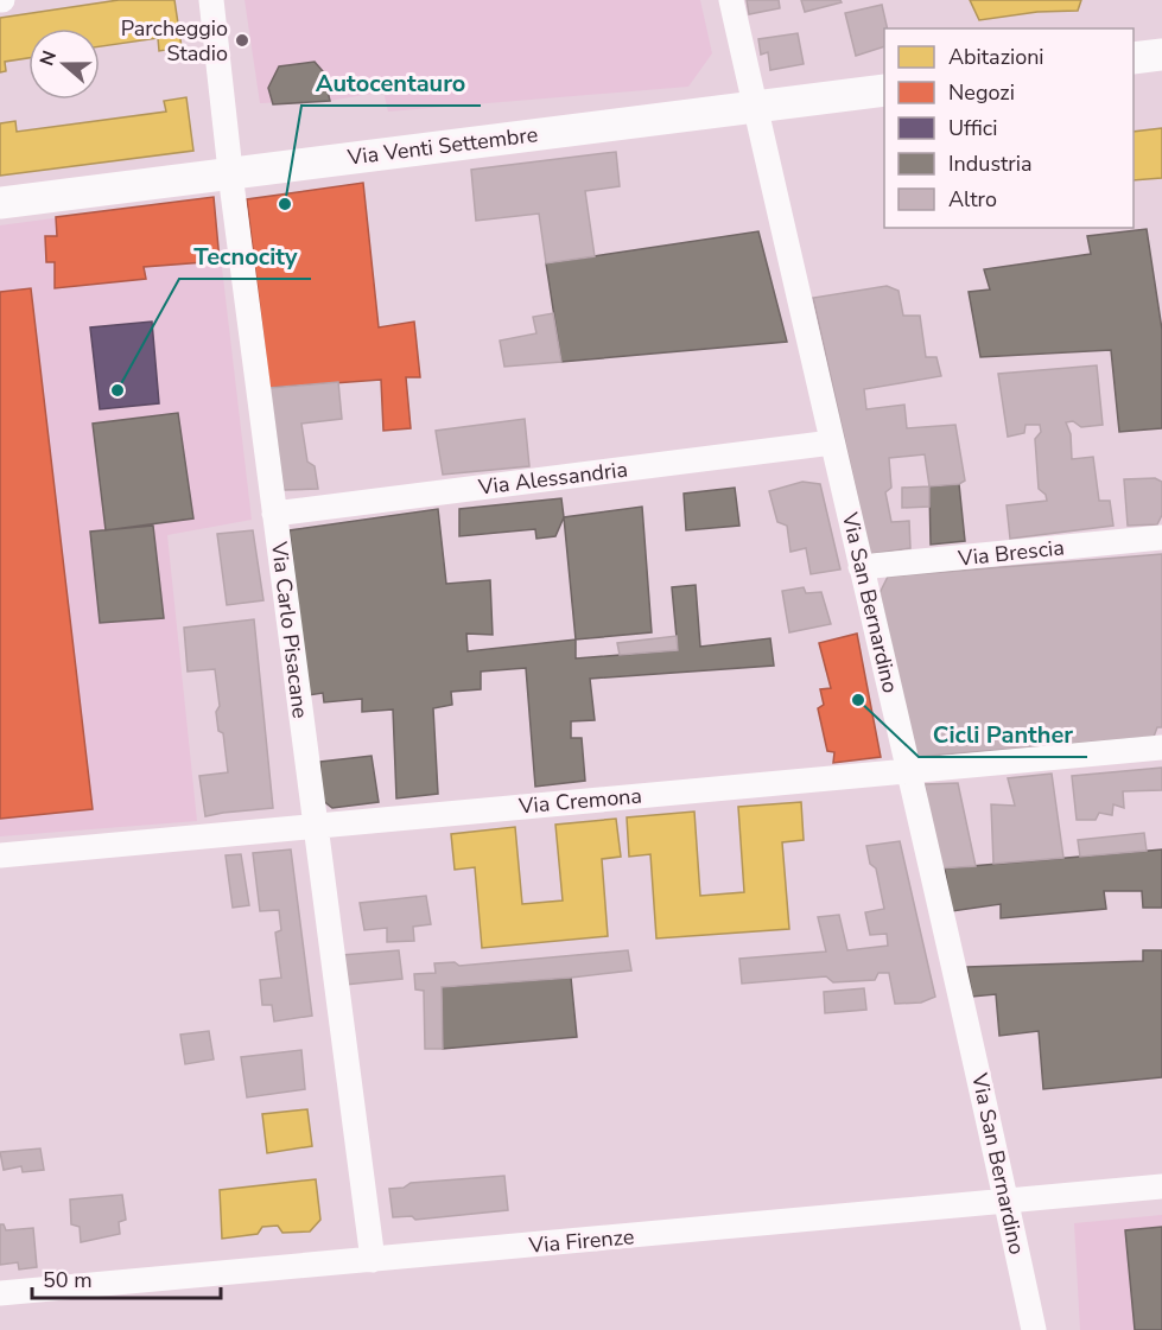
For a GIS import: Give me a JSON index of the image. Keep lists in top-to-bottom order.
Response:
{
  "streets": {
    "street": [
      "Via Venti Settembre",
      "Via Alessandria",
      "Via Brescia",
      "Via San Bernardino",
      "Via Carlo Pisacane",
      "Via Cremona",
      "Via Firenze"
    ]
  },
  "crossings": [
    ["Via Venti Settembre", "Via San Bernardino"],
    ["Via Venti Settembre", "Via Carlo Pisacane"],
    ["Via Alessandria", "Via San Bernardino"],
    ["Via Alessandria", "Via Carlo Pisacane"],
    ["Via Brescia", "Via San Bernardino"],
    ["Via San Bernardino", "Via Cremona"],
    ["Via San Bernardino", "Via Firenze"],
    ["Via Carlo Pisacane", "Via Cremona"],
    ["Via Carlo Pisacane", "Via Firenze"]
  ],
  "places": [
    "Parcheggio Stadio",
    "Autocentauro",
    "Tecnocity",
    "Cicli Panther"
  ],
  "legend": [
    "Abitazioni",
    "Negozi",
    "Uffici",
    "Industria",
    "Altro"
  ],
  "scale_bar": "50 m",
  "north": "left"
}
